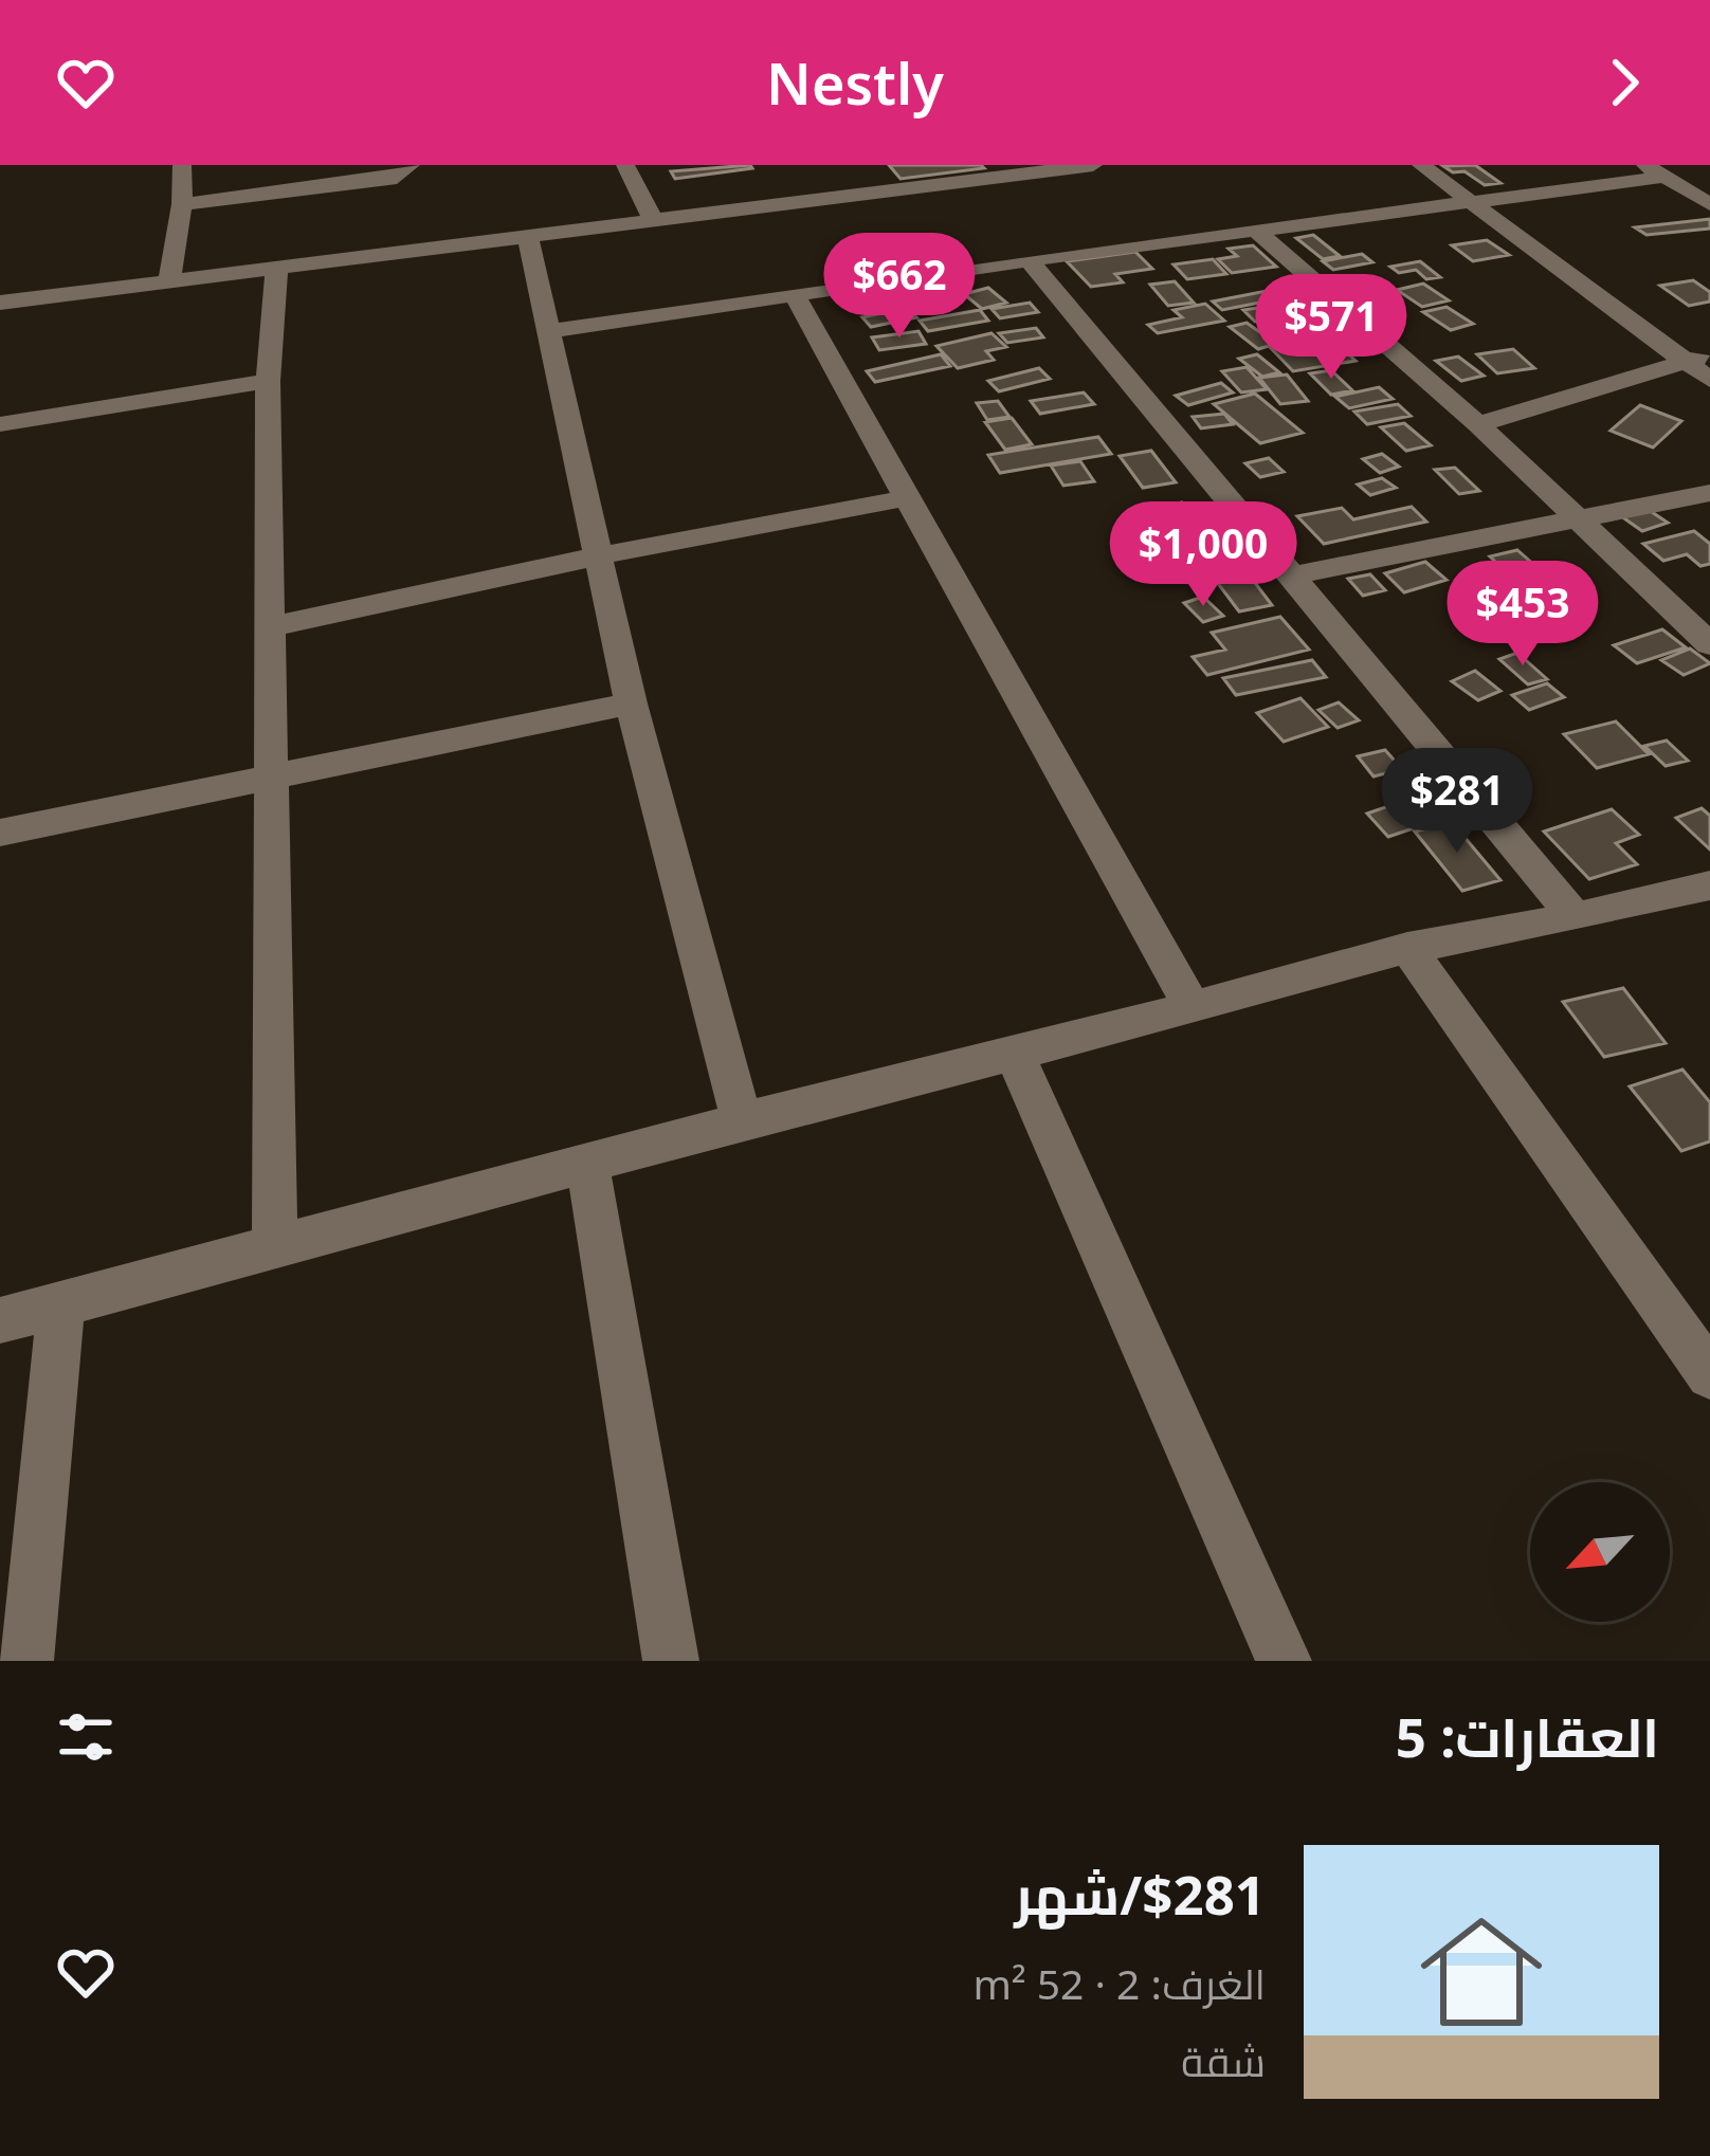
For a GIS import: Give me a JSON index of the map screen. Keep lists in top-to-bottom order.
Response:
{
  "north": "bottom left",
  "page": {
    "header": "Nestly",
    "price": [
      "$662",
      "$571",
      "$1,000",
      "$453",
      "$281"
    ],
    "heading": "العقارات: 5",
    "list": [
      {
        "name": "$281/شهر",
        "note": "الغرف: 2 · 52 m² · شقة"
      }
    ]
  }
}
